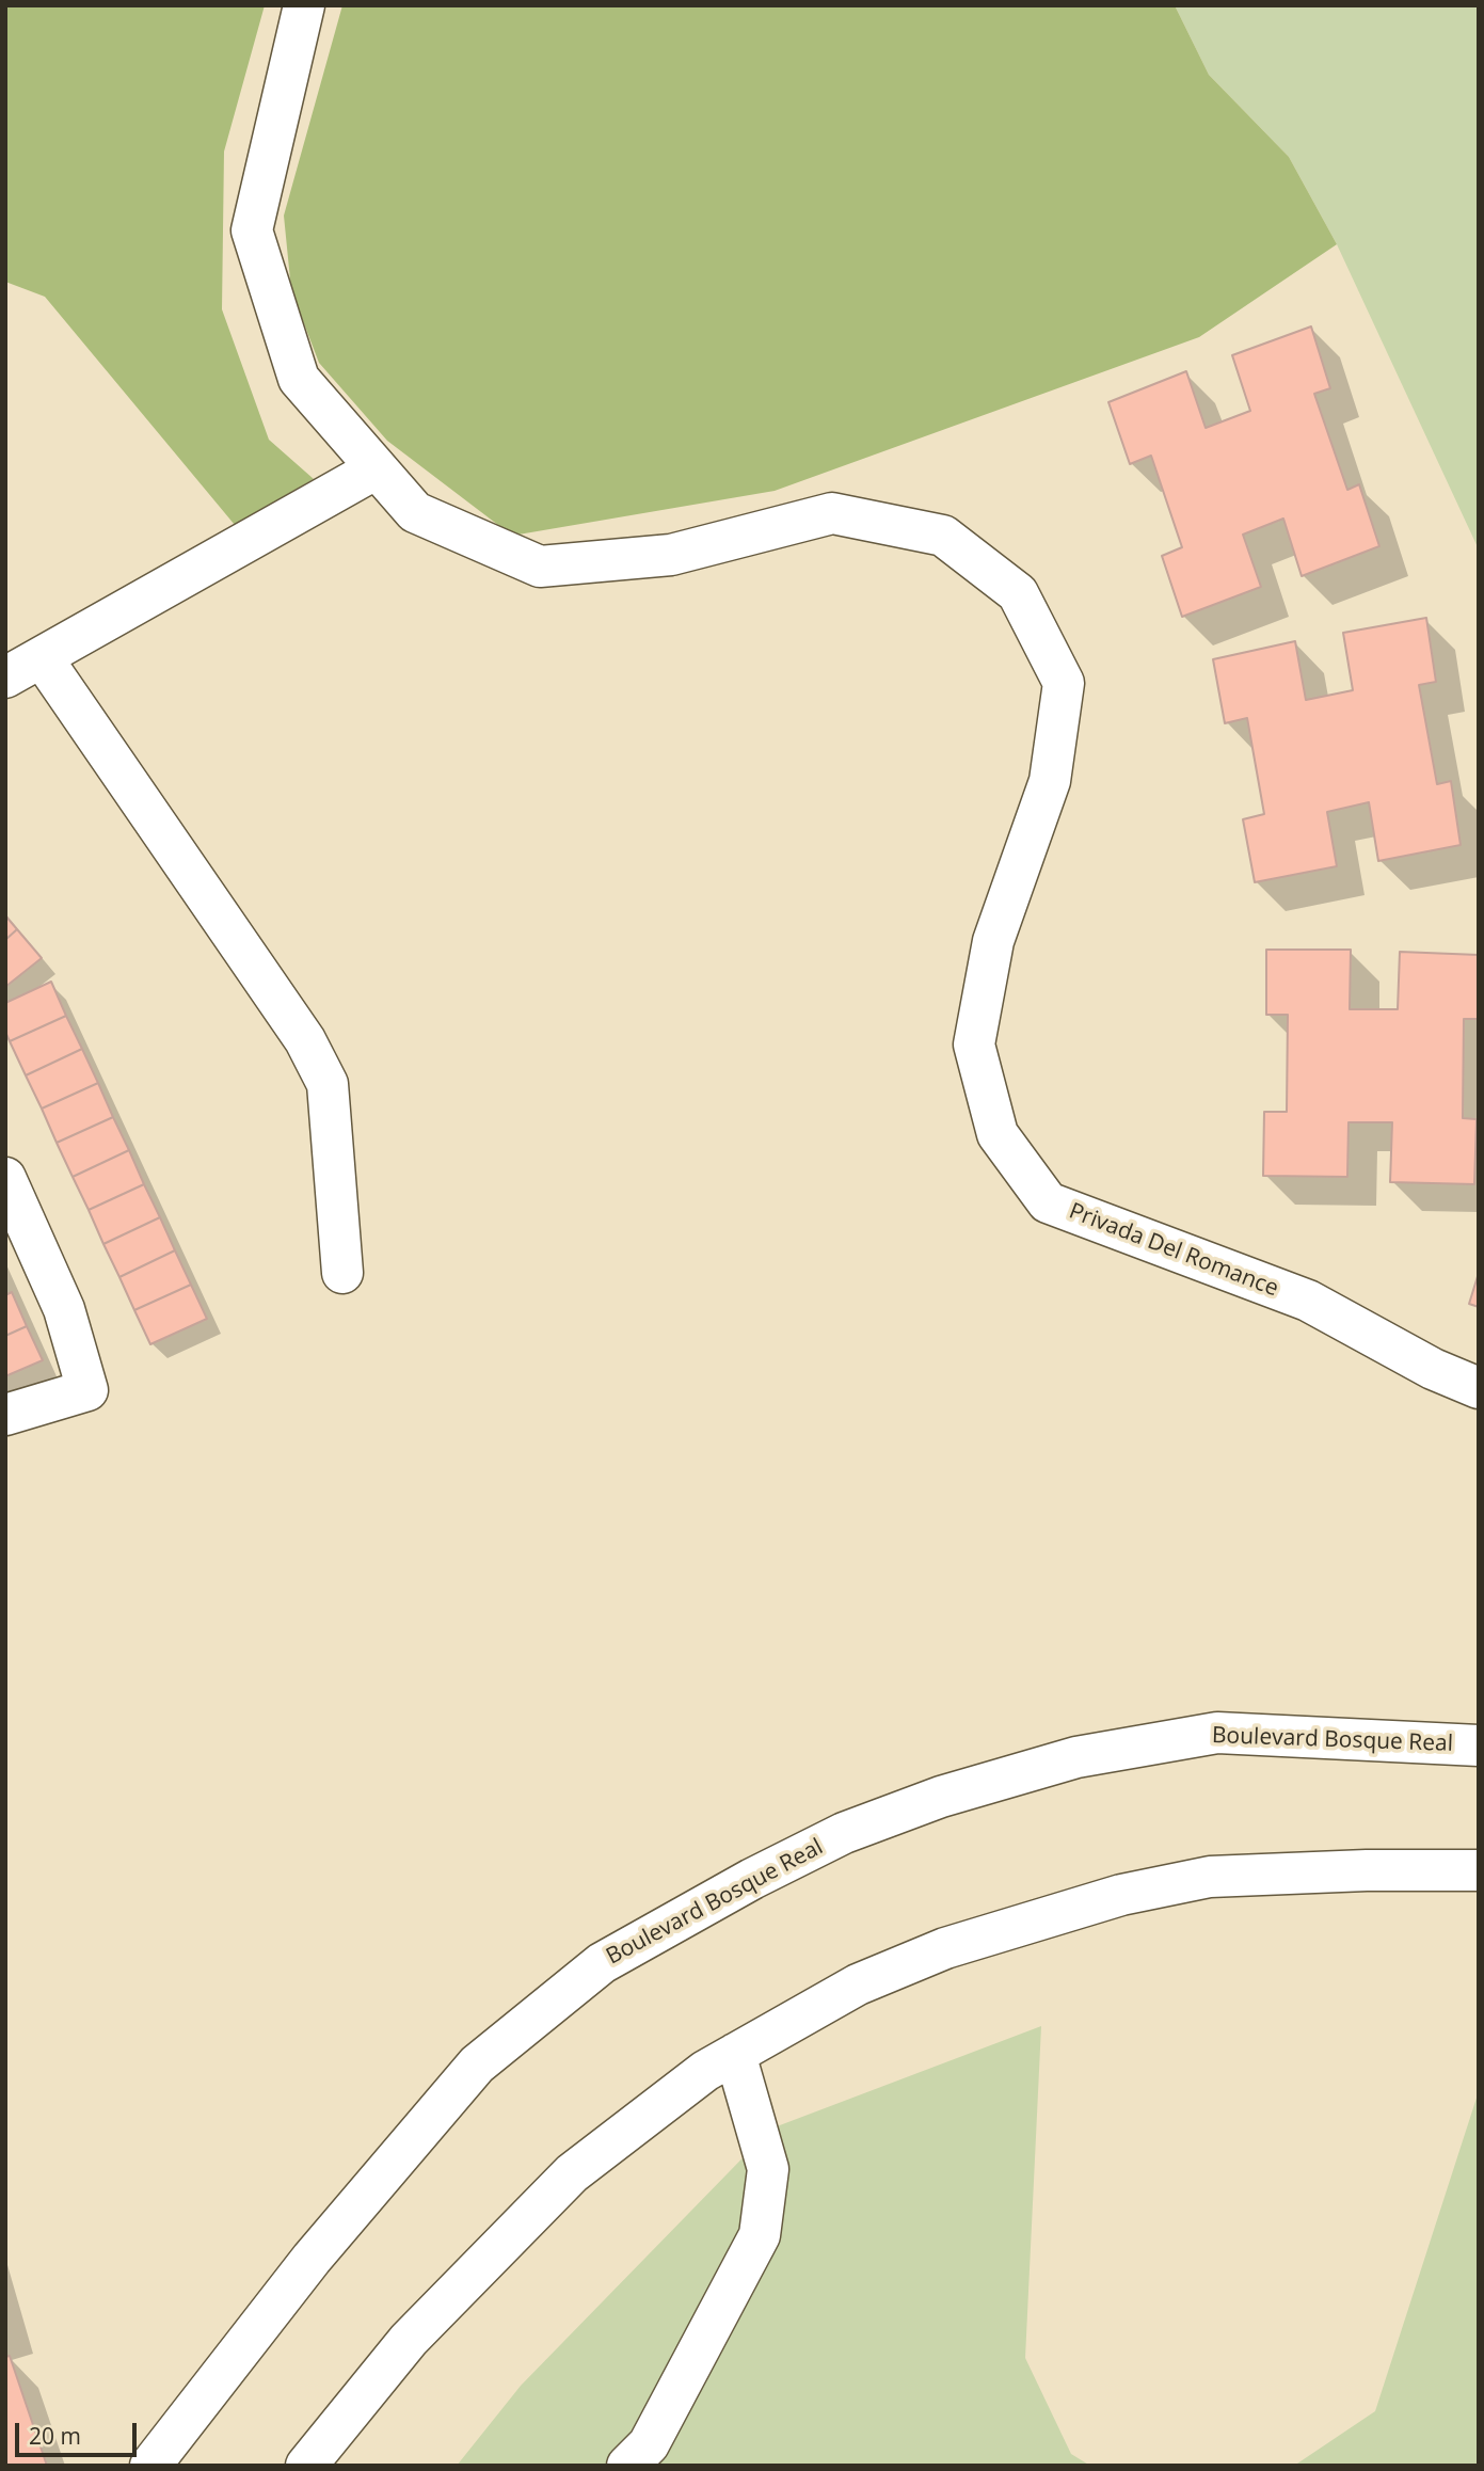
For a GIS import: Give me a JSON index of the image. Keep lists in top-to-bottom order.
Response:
{
  "streets": {
    "street": ["Privada Del Romance", "Boulevard Bosque Real"]
  },
  "scale_bar": "20 m"
}
